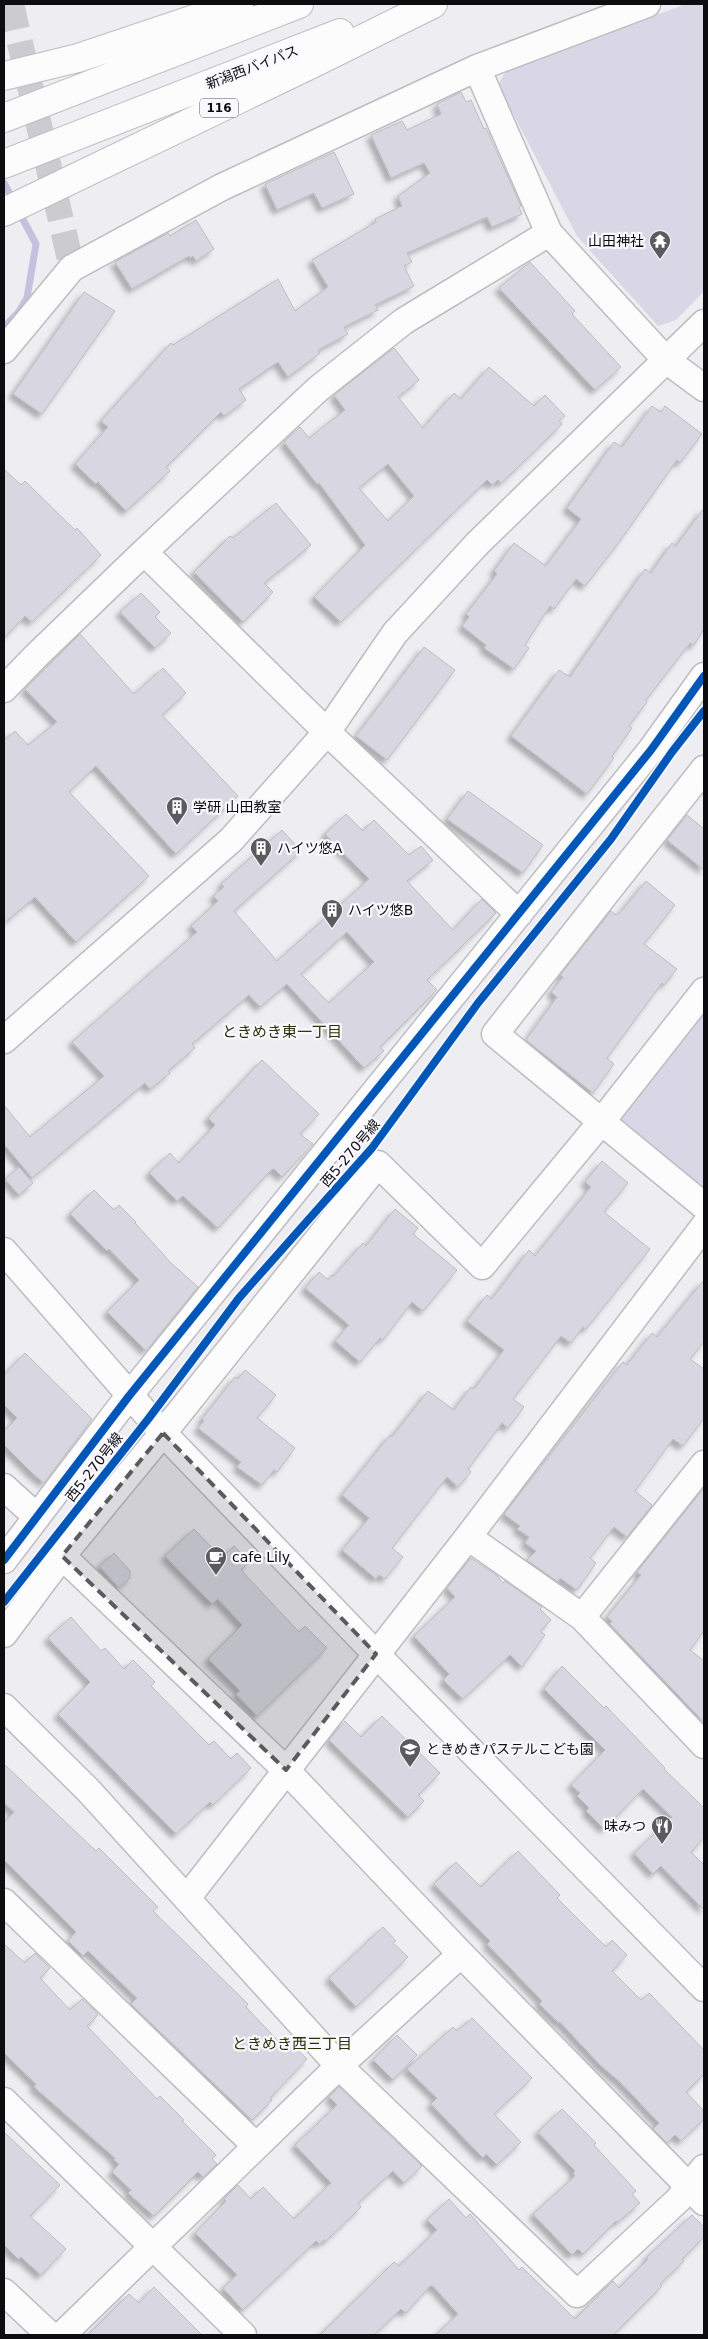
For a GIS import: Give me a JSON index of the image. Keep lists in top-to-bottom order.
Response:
{
  "streets": {
    "highway": ["新潟西バイパス", "116"],
    "cycle path": ["西5-270号線"]
  },
  "districts": ["ときめき東一丁目", "ときめき西三丁目"],
  "places": {
    "temple": ["山田神社"],
    "building": ["学研 山田教室", "ハイツ悠A", "ハイツ悠B"],
    "cafe": ["cafe Lily"],
    "school or university": ["ときめきパステルこども園"],
    "restaurant": ["味みつ"]
  }
}
